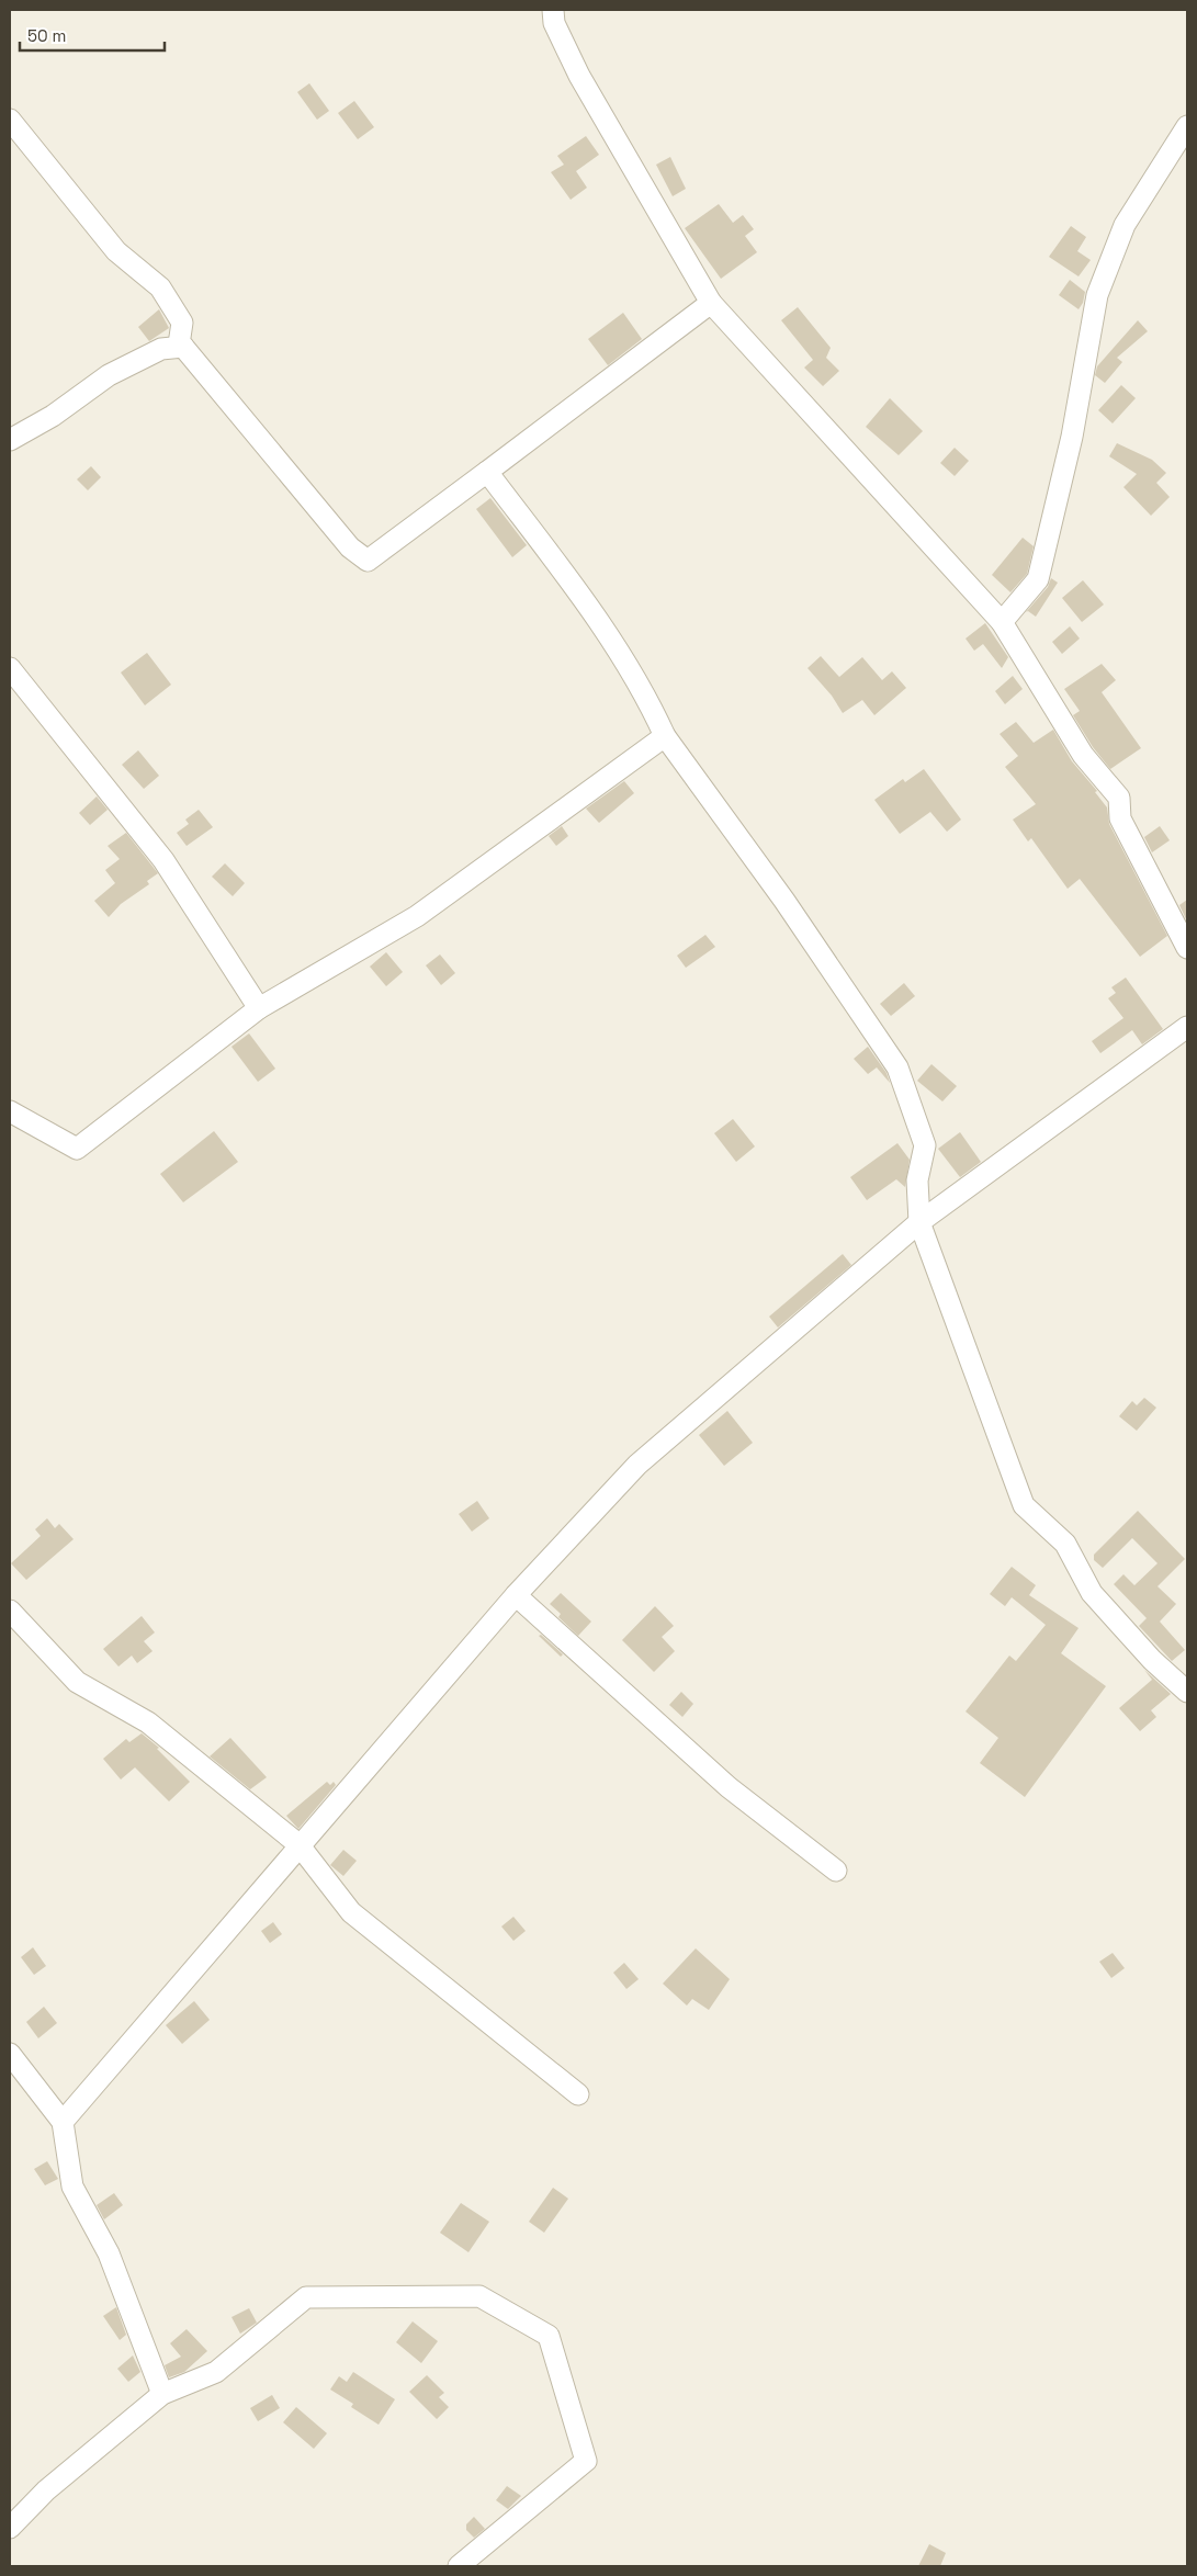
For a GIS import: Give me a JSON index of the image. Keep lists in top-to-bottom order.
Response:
{
  "scale_bar": "50 m"
}
